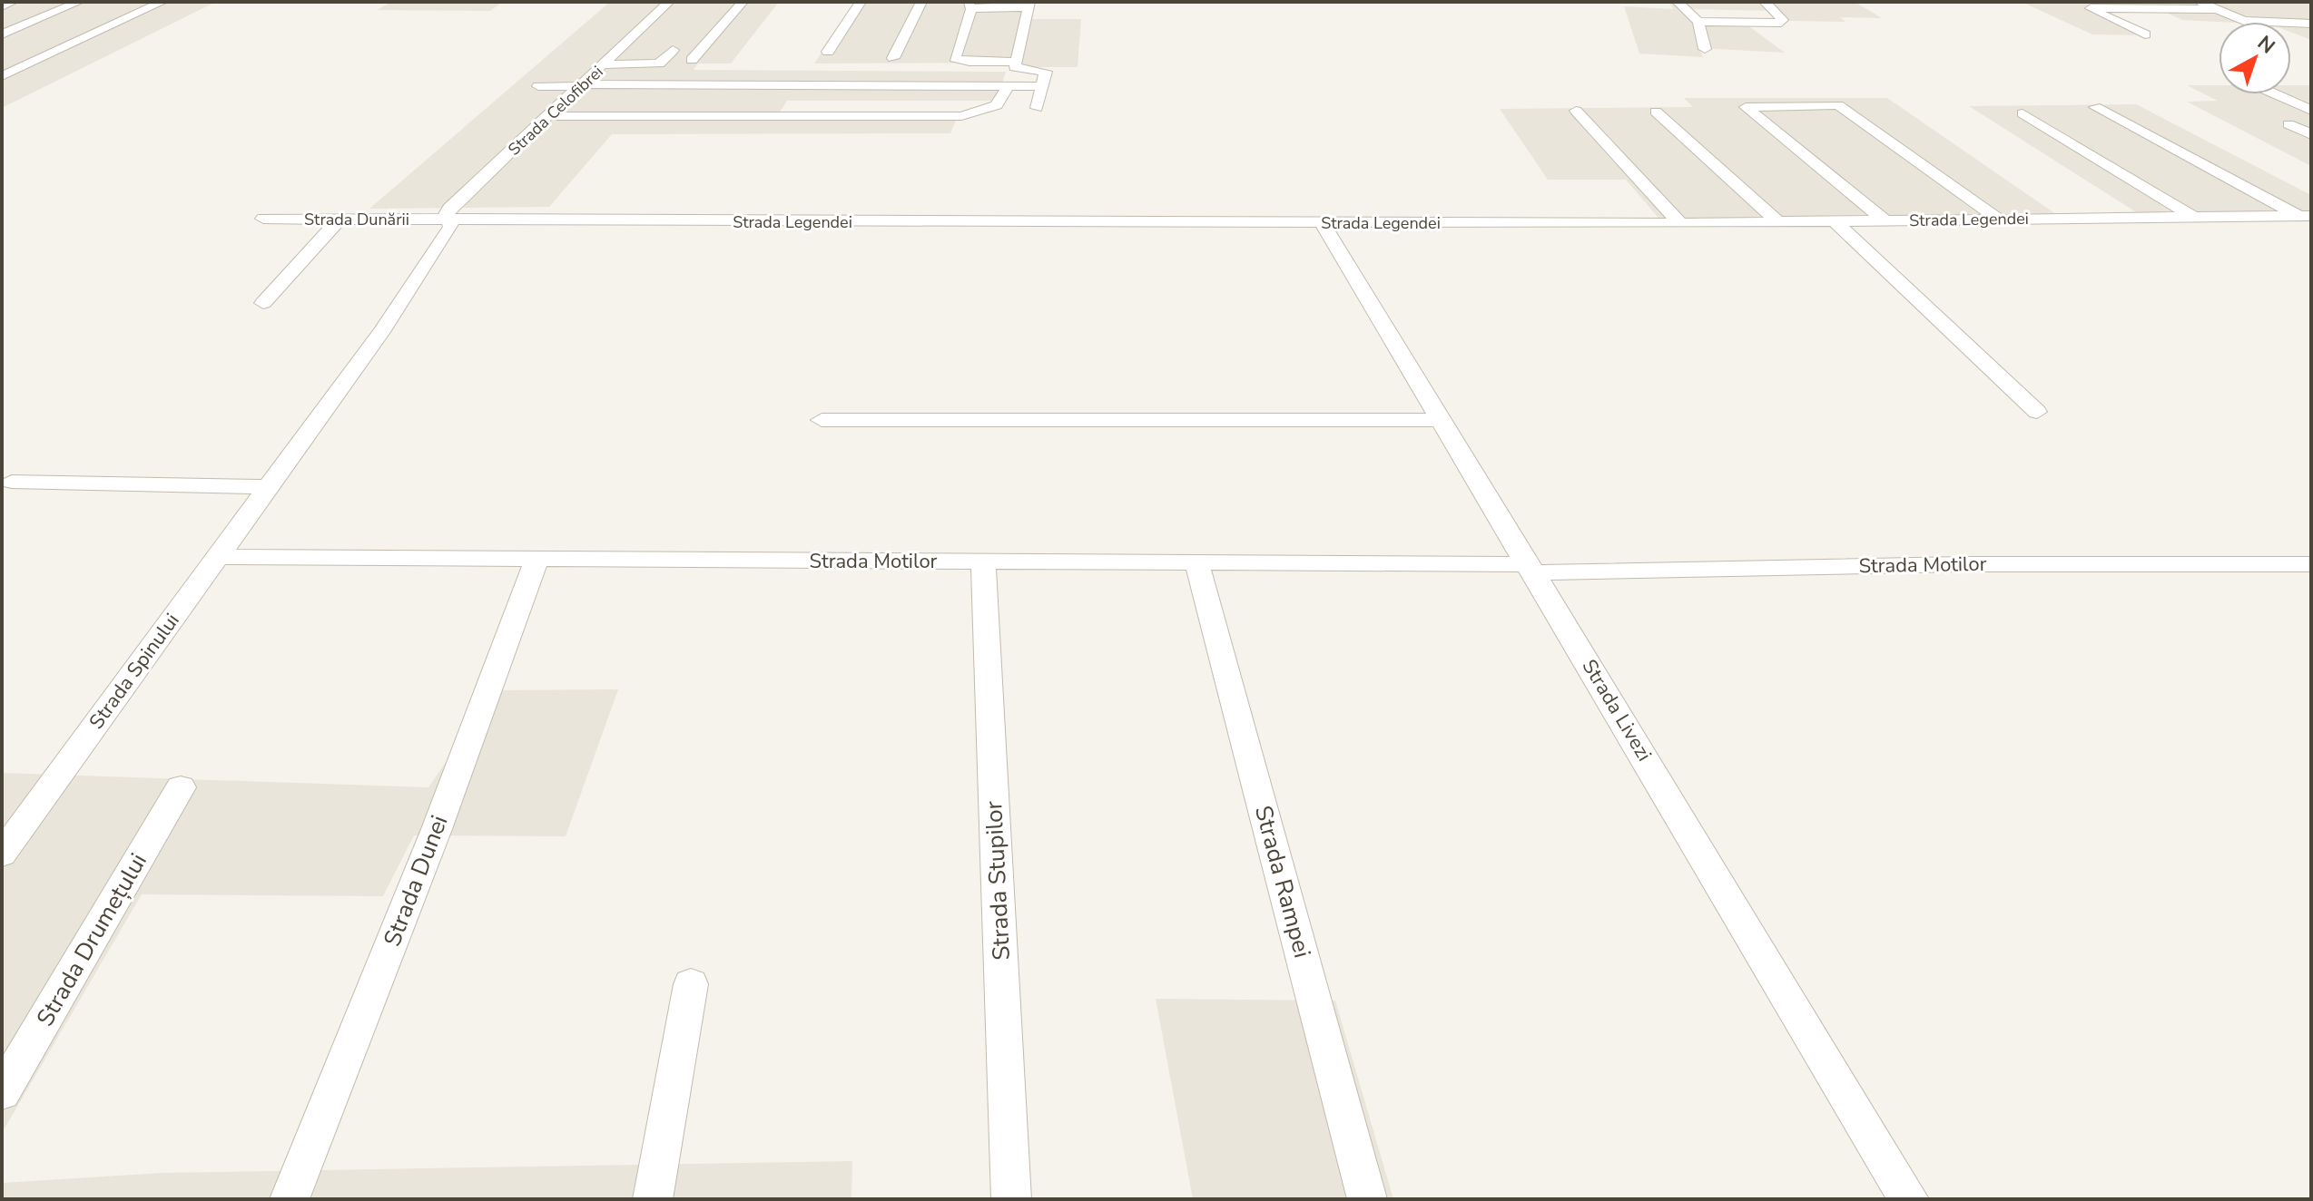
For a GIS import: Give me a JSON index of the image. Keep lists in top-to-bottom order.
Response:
{
  "streets": {
    "street": [
      "Strada Celofibrei",
      "Strada Dunării",
      "Strada Legendei",
      "Strada Motilor",
      "Strada Spinului",
      "Strada Livezi",
      "Strada Dunei",
      "Strada Stupilor",
      "Strada Rampei",
      "Strada Drumețului"
    ]
  },
  "crossings": [
    ["Strada Celofibrei", "Strada Dunării"],
    ["Strada Celofibrei", "Strada Legendei"],
    ["Strada Celofibrei", "Strada Spinului"],
    ["Strada Dunării", "Strada Legendei"],
    ["Strada Dunării", "Strada Spinului"],
    ["Strada Legendei", "Strada Spinului"],
    ["Strada Legendei", "Strada Livezi"],
    ["Strada Motilor", "Strada Spinului"],
    ["Strada Motilor", "Strada Livezi"],
    ["Strada Motilor", "Strada Dunei"],
    ["Strada Motilor", "Strada Stupilor"],
    ["Strada Motilor", "Strada Rampei"]
  ],
  "north": "top right"
}
